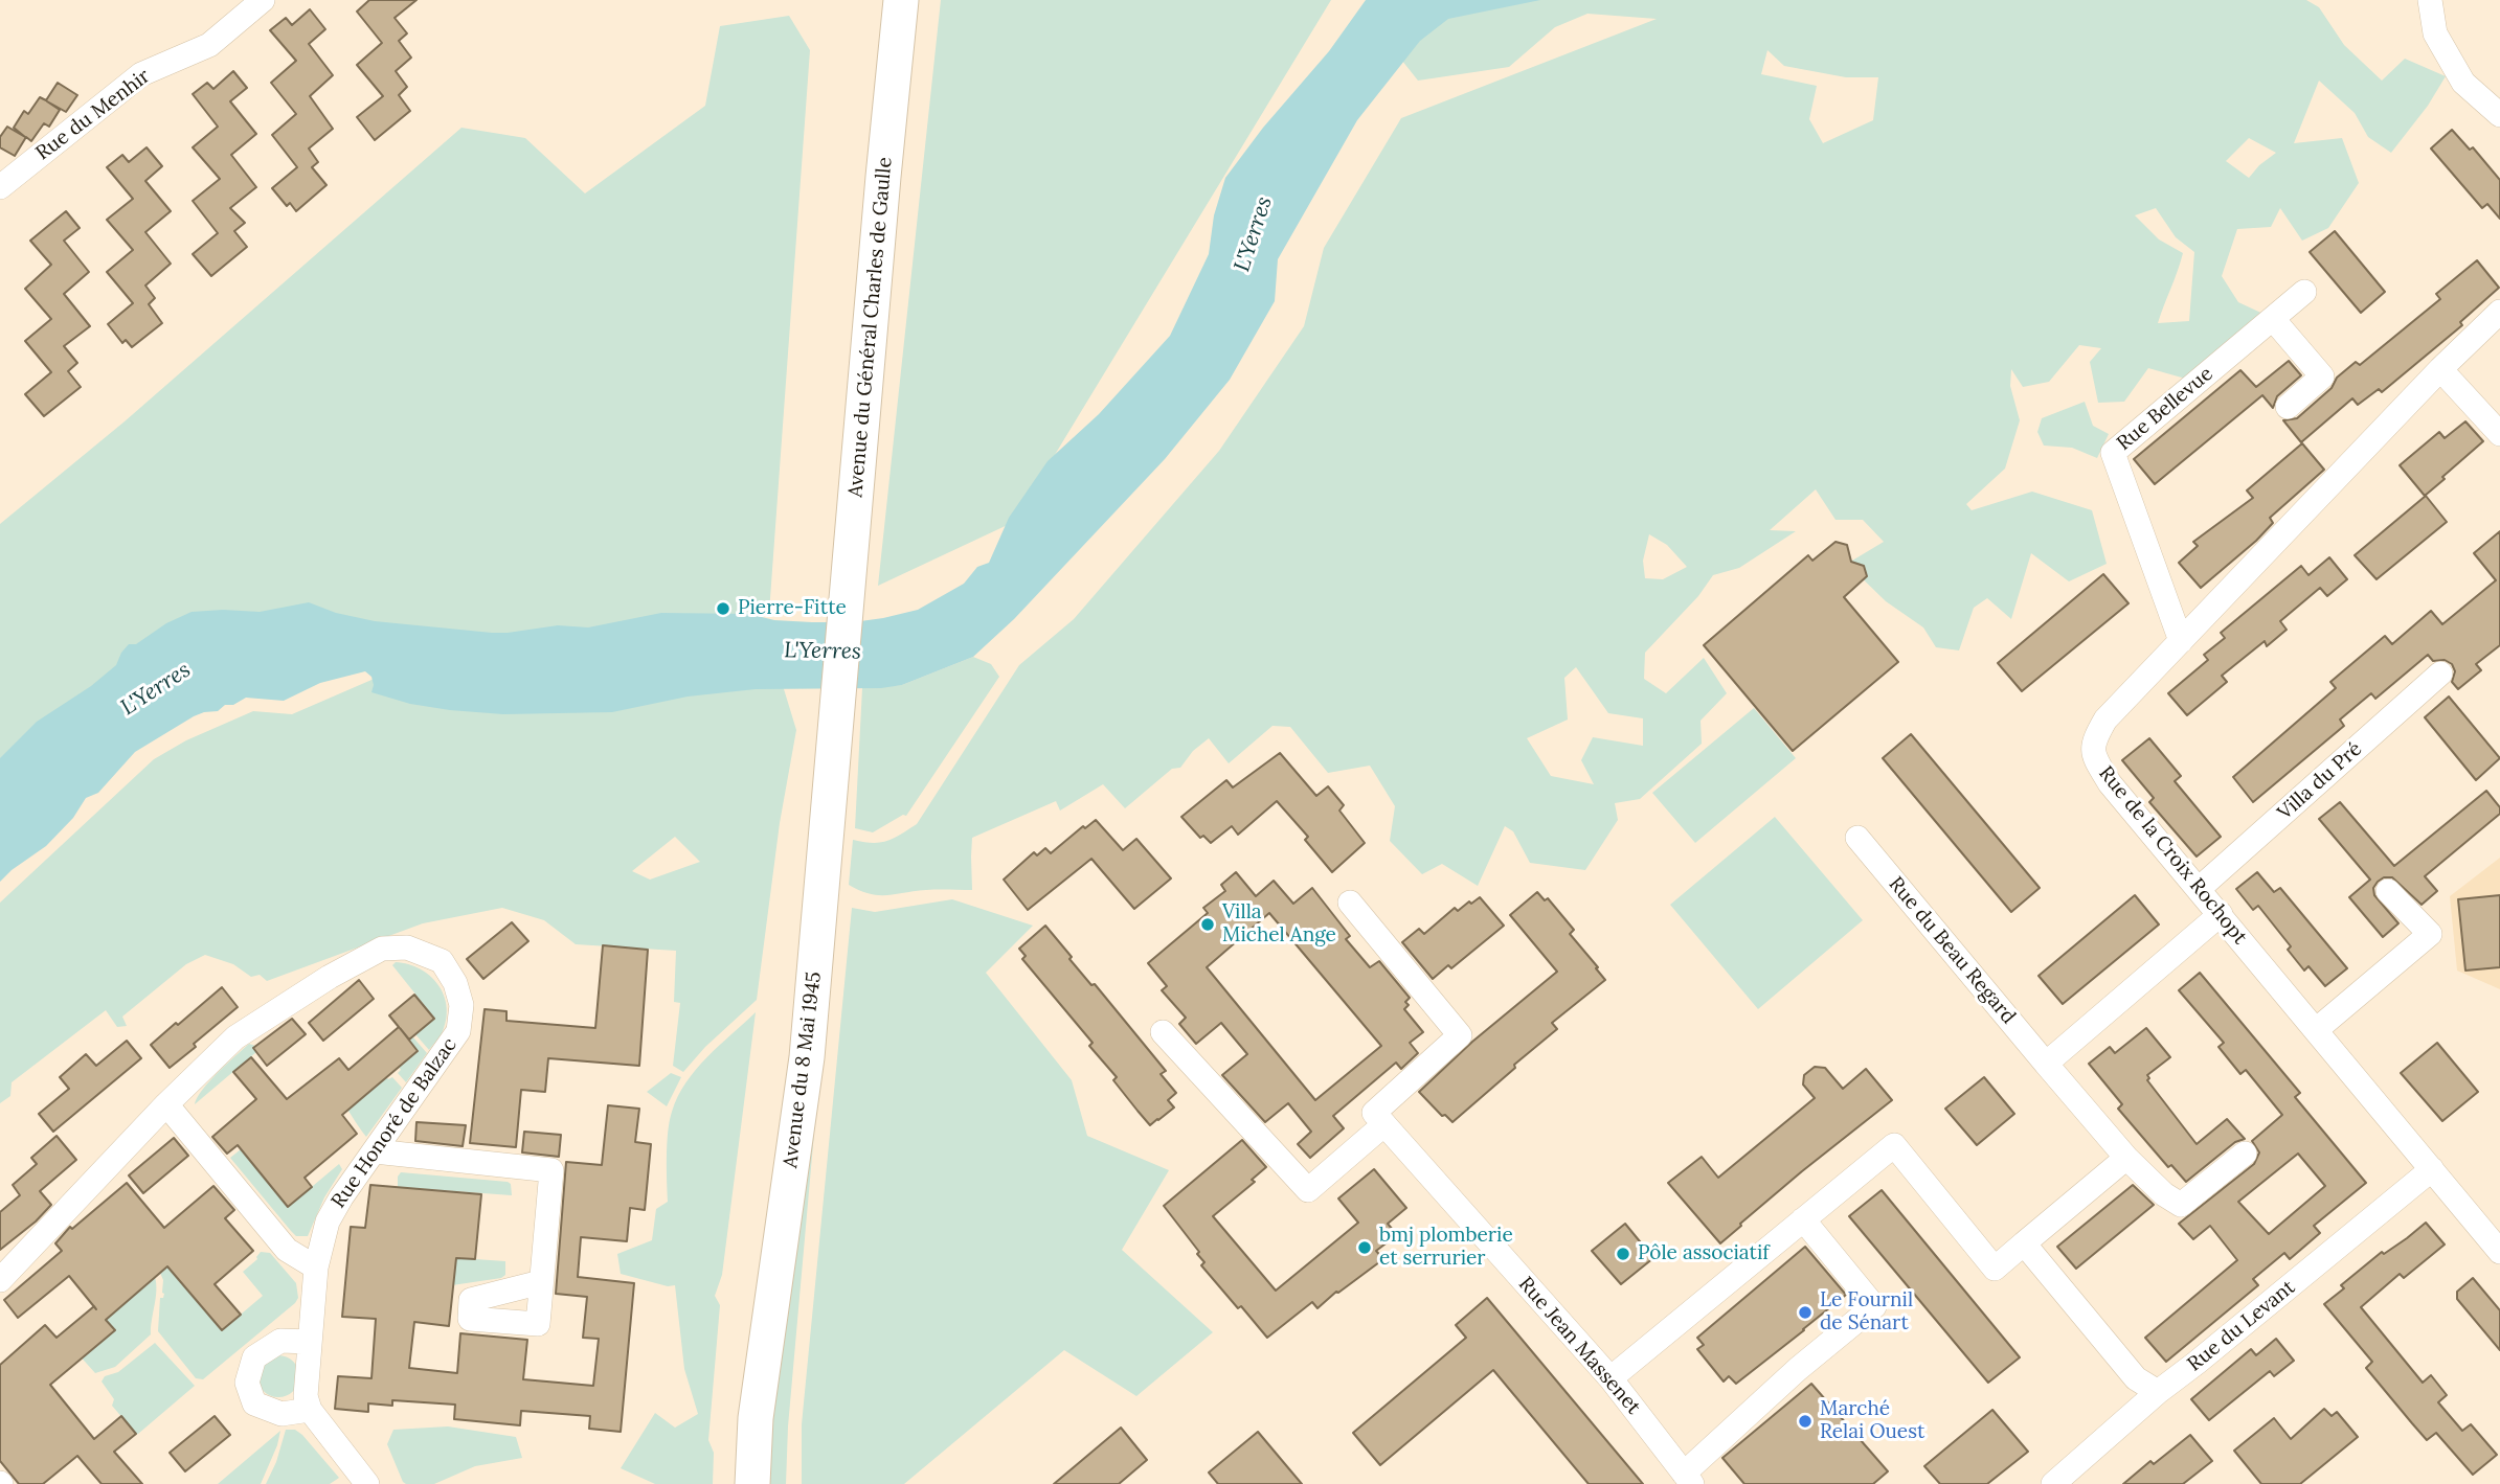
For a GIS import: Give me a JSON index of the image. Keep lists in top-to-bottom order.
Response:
{
  "streets": {
    "main road": ["Avenue du Général Charles de Gaulle", "Avenue du 8 Mai 1945"],
    "street": [
      "Rue du Menhir",
      "Rue Bellevue",
      "Villa du Pré",
      "Rue de la Croix Rochopt",
      "Rue du Beau Regard",
      "Rue Honoré de Balzac",
      "Rue du Levant",
      "Rue Jean Massenet"
    ]
  },
  "crossings": [
    ["Avenue du Général Charles de Gaulle", "Avenue du 8 Mai 1945"],
    ["Rue Bellevue", "Rue de la Croix Rochopt"],
    ["Villa du Pré", "Rue de la Croix Rochopt"],
    ["Rue de la Croix Rochopt", "Rue du Levant"]
  ],
  "water": ["L'Yerres"],
  "places": [
    "Pierre-Fitte",
    "Villa Michel Ange",
    "bmj plomberie et serrurier",
    "Pôle associatif",
    "Le Fournil de Sénart",
    "Marché Relai Ouest"
  ]
}
